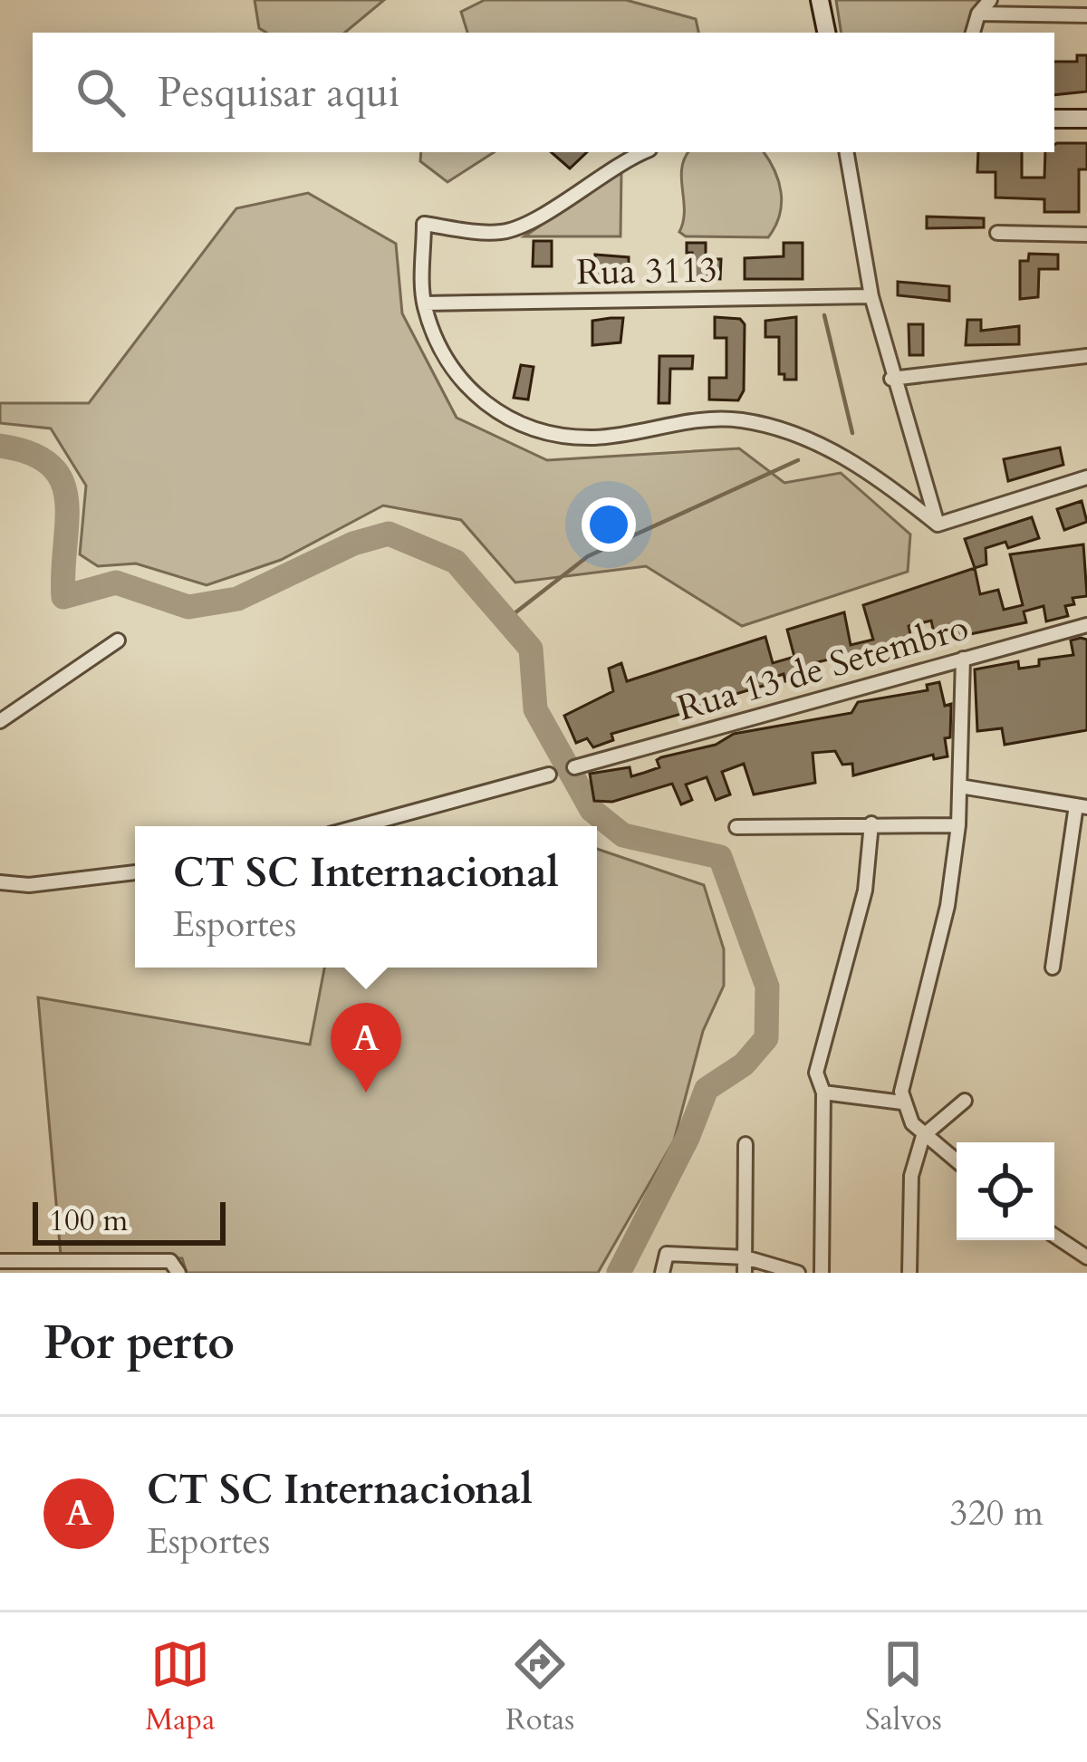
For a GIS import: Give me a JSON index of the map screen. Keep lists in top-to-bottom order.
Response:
{
  "streets": {
    "street": ["Rua 3113", "Rua 13 de Setembro"]
  },
  "scale_bar": "100 m",
  "page": {
    "search": "Pesquisar aqui",
    "popup": ["CT SC Internacional", "Esportes"],
    "pins": "A",
    "scale": "100 m",
    "heading": "Por perto",
    "list": [
      {
        "mark": "A",
        "name": "CT SC Internacional",
        "note": "Esportes",
        "value": "320 m"
      }
    ],
    "nav": ["Mapa", "Rotas", "Salvos"]
  }
}
